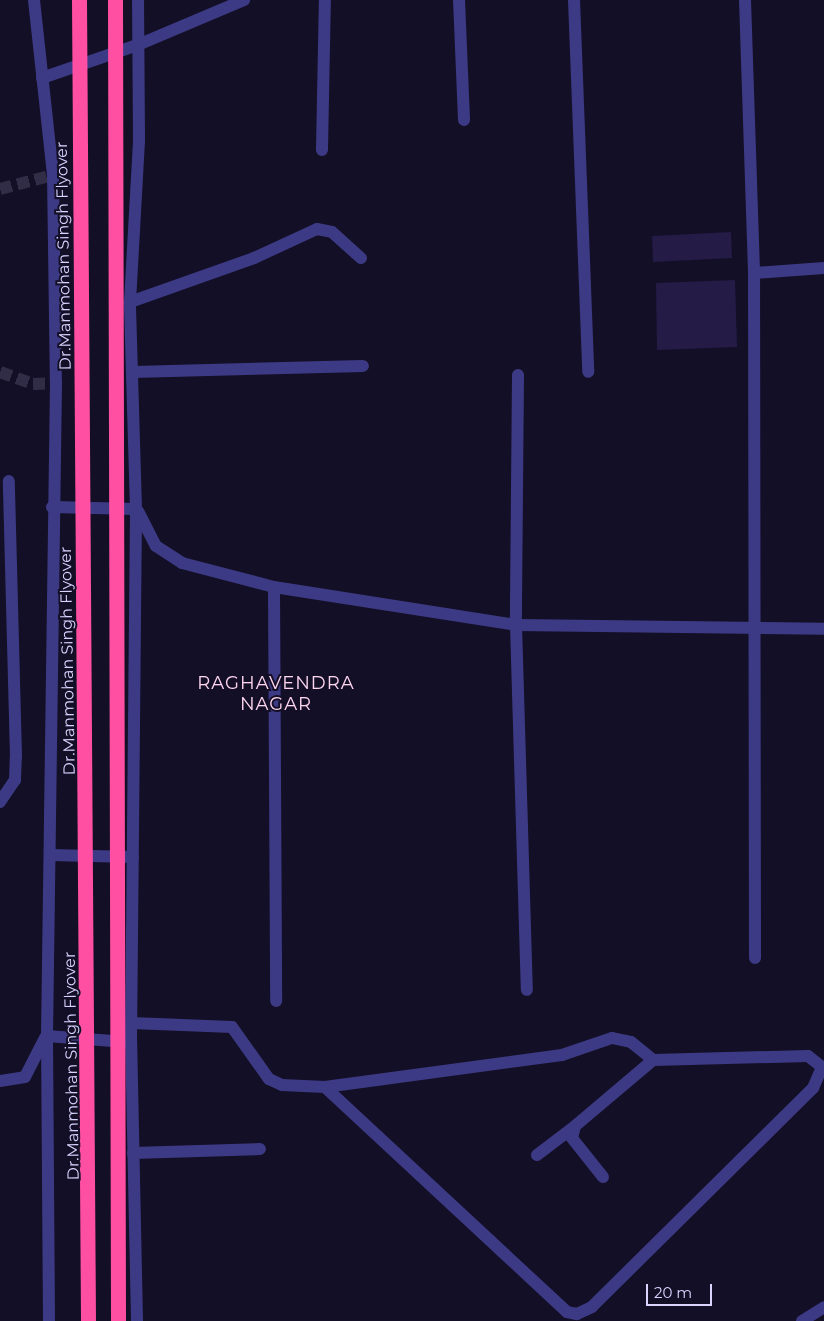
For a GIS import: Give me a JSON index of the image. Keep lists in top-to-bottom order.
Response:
{
  "streets": {
    "highway": ["Dr.Manmohan Singh Flyover"]
  },
  "districts": ["RAGHAVENDRA NAGAR"],
  "scale_bar": "20 m"
}
